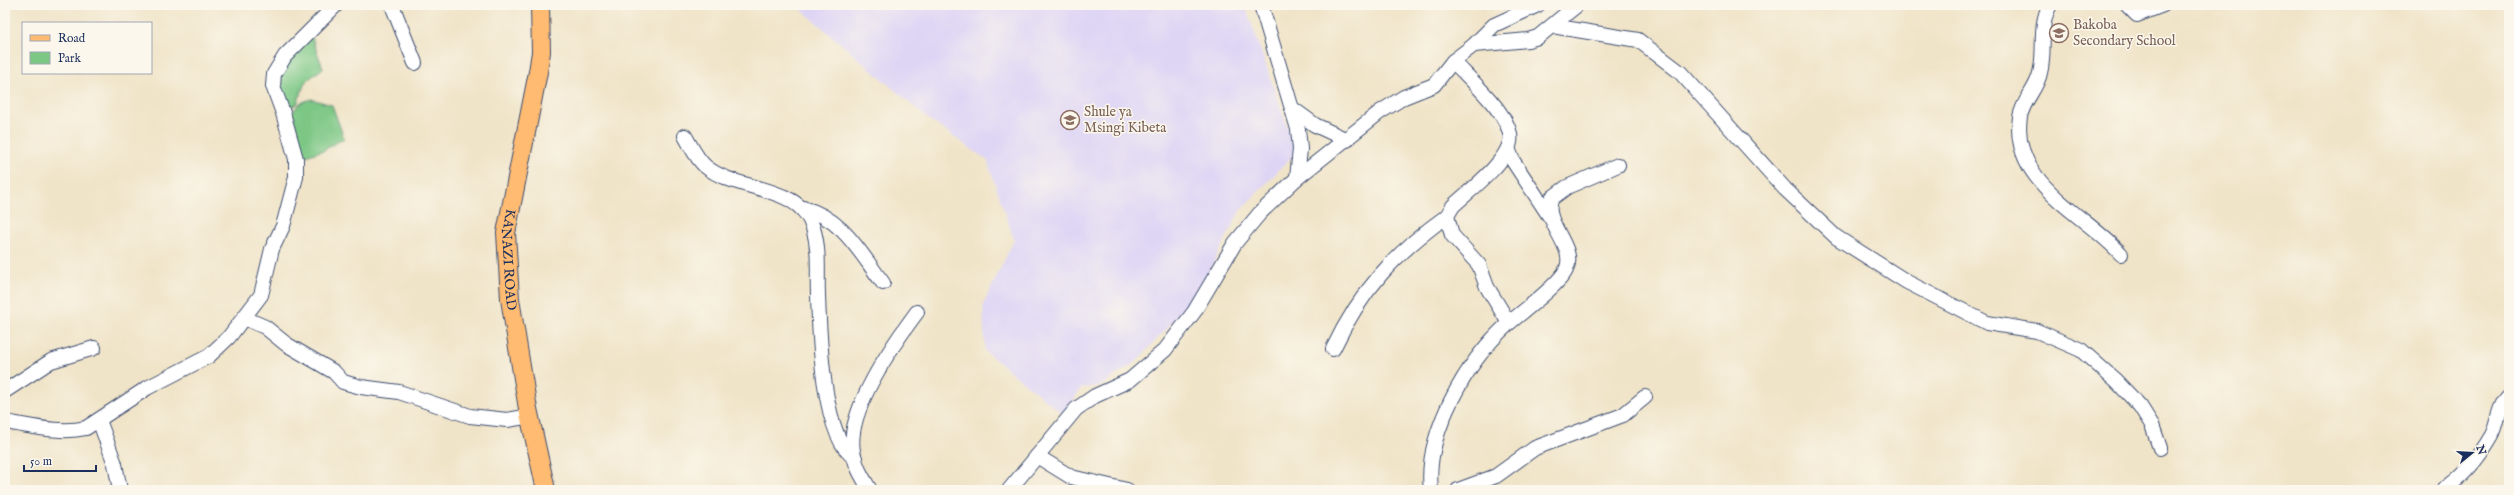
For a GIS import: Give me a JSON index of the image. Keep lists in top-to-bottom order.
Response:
{
  "streets": {
    "main road": ["KANAZI ROAD"]
  },
  "places": {
    "school or university": ["Bakoba Secondary School", "Shule ya Msingi Kibeta"]
  },
  "legend": ["Road", "Park"],
  "scale_bar": "50 m",
  "north": "right"
}
